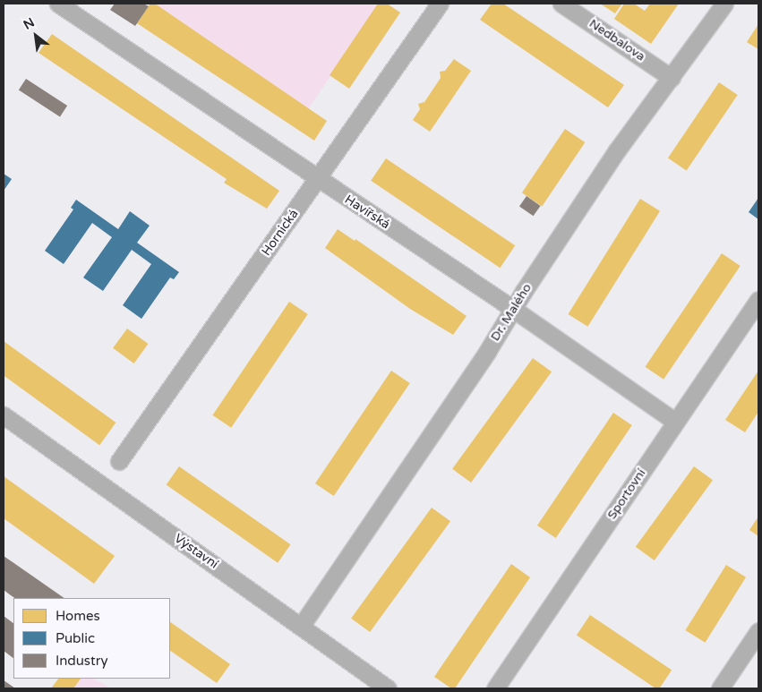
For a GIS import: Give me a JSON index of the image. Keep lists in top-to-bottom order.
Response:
{
  "streets": {
    "street": [
      "Nedbalova",
      "Havířská",
      "Hornická",
      "Dr. Malého",
      "Sportovní",
      "Výstavní"
    ]
  },
  "crossings": [
    ["Nedbalova", "Dr. Malého"],
    ["Havířská", "Hornická"],
    ["Havířská", "Dr. Malého"],
    ["Havířská", "Sportovní"],
    ["Dr. Malého", "Výstavní"]
  ],
  "legend": ["Homes", "Public", "Industry"],
  "north": "top left"
}
